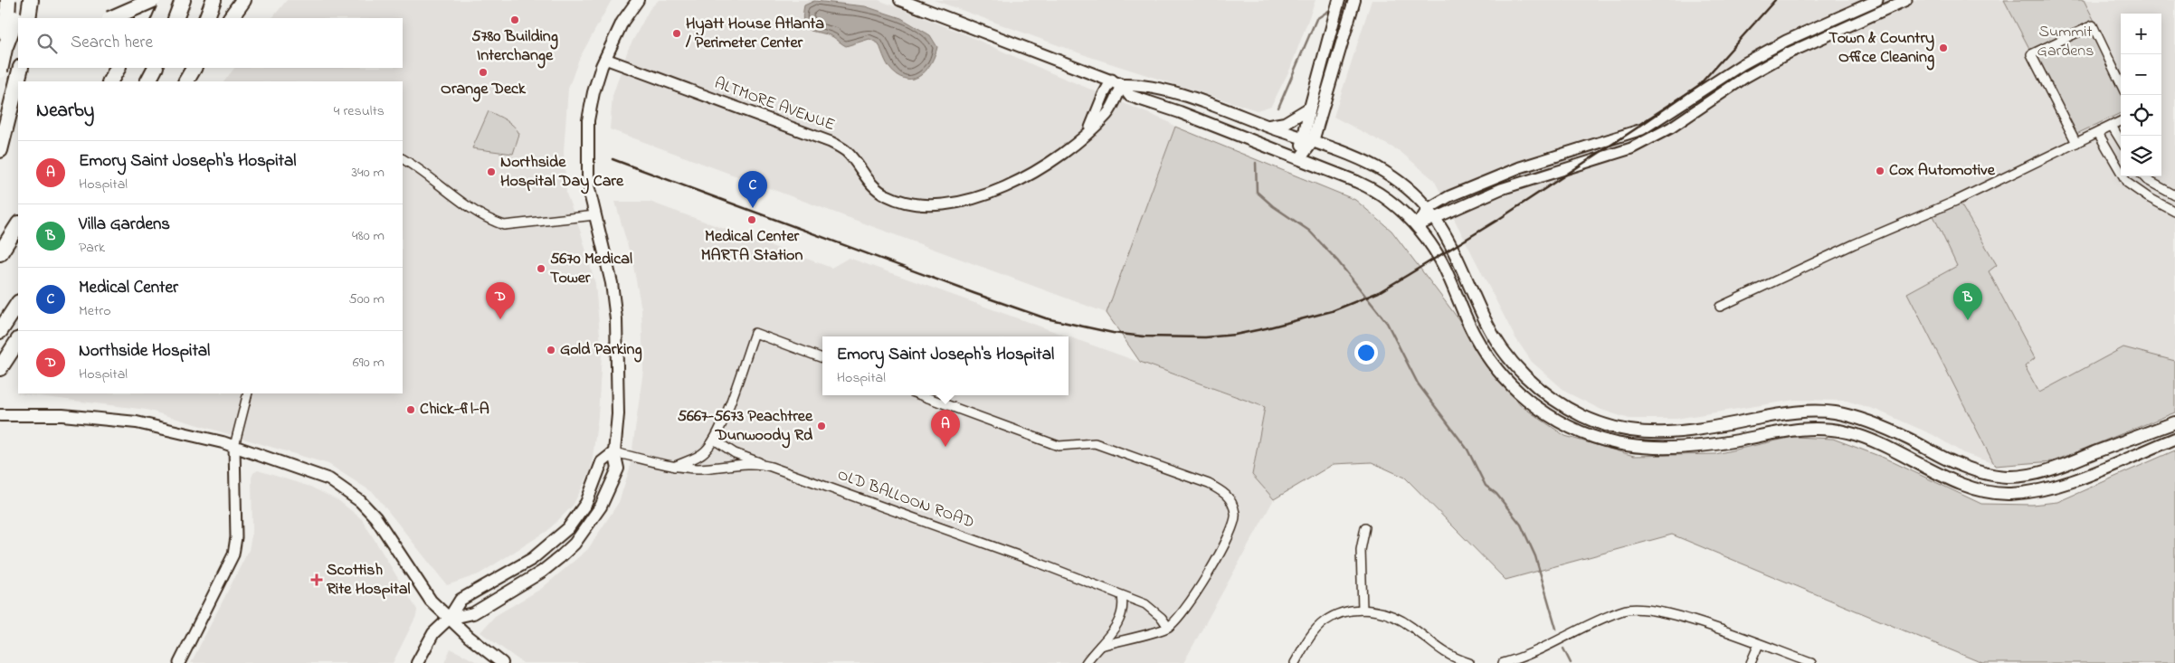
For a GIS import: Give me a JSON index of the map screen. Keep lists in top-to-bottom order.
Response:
{
  "streets": {
    "street": ["ALTMORE AVENUE", "OLD BALLOON ROAD"]
  },
  "parks": ["Summit Gardens"],
  "places": {
    "other": [
      "5780 Building Interchange",
      "Hyatt House Atlanta / Perimeter Center",
      "Town & Country Office Cleaning",
      "Orange Deck",
      "Cox Automotive",
      "Northside Hospital Day Care",
      "Medical Center MARTA Station",
      "5670 Medical Tower",
      "Gold Parking",
      "Chick-fil-A",
      "5667-5673 Peachtree Dunwoody Rd"
    ],
    "health": ["Scottish Rite Hospital"]
  },
  "page": {
    "map_buttons": ["+", "−"],
    "search": "Search here",
    "heading": ["Nearby", "4 results"],
    "list": [
      {
        "mark": "A",
        "name": "Emory Saint Joseph's Hospital",
        "note": "Hospital",
        "value": "340 m"
      },
      {
        "mark": "B",
        "name": "Villa Gardens",
        "note": "Park",
        "value": "480 m"
      },
      {
        "mark": "C",
        "name": "Medical Center",
        "note": "Metro",
        "value": "500 m"
      },
      {
        "mark": "D",
        "name": "Northside Hospital",
        "note": "Hospital",
        "value": "690 m"
      }
    ],
    "pins": [
      "C",
      "D",
      "B",
      "A"
    ],
    "popup": ["Emory Saint Joseph's Hospital", "Hospital"]
  }
}
